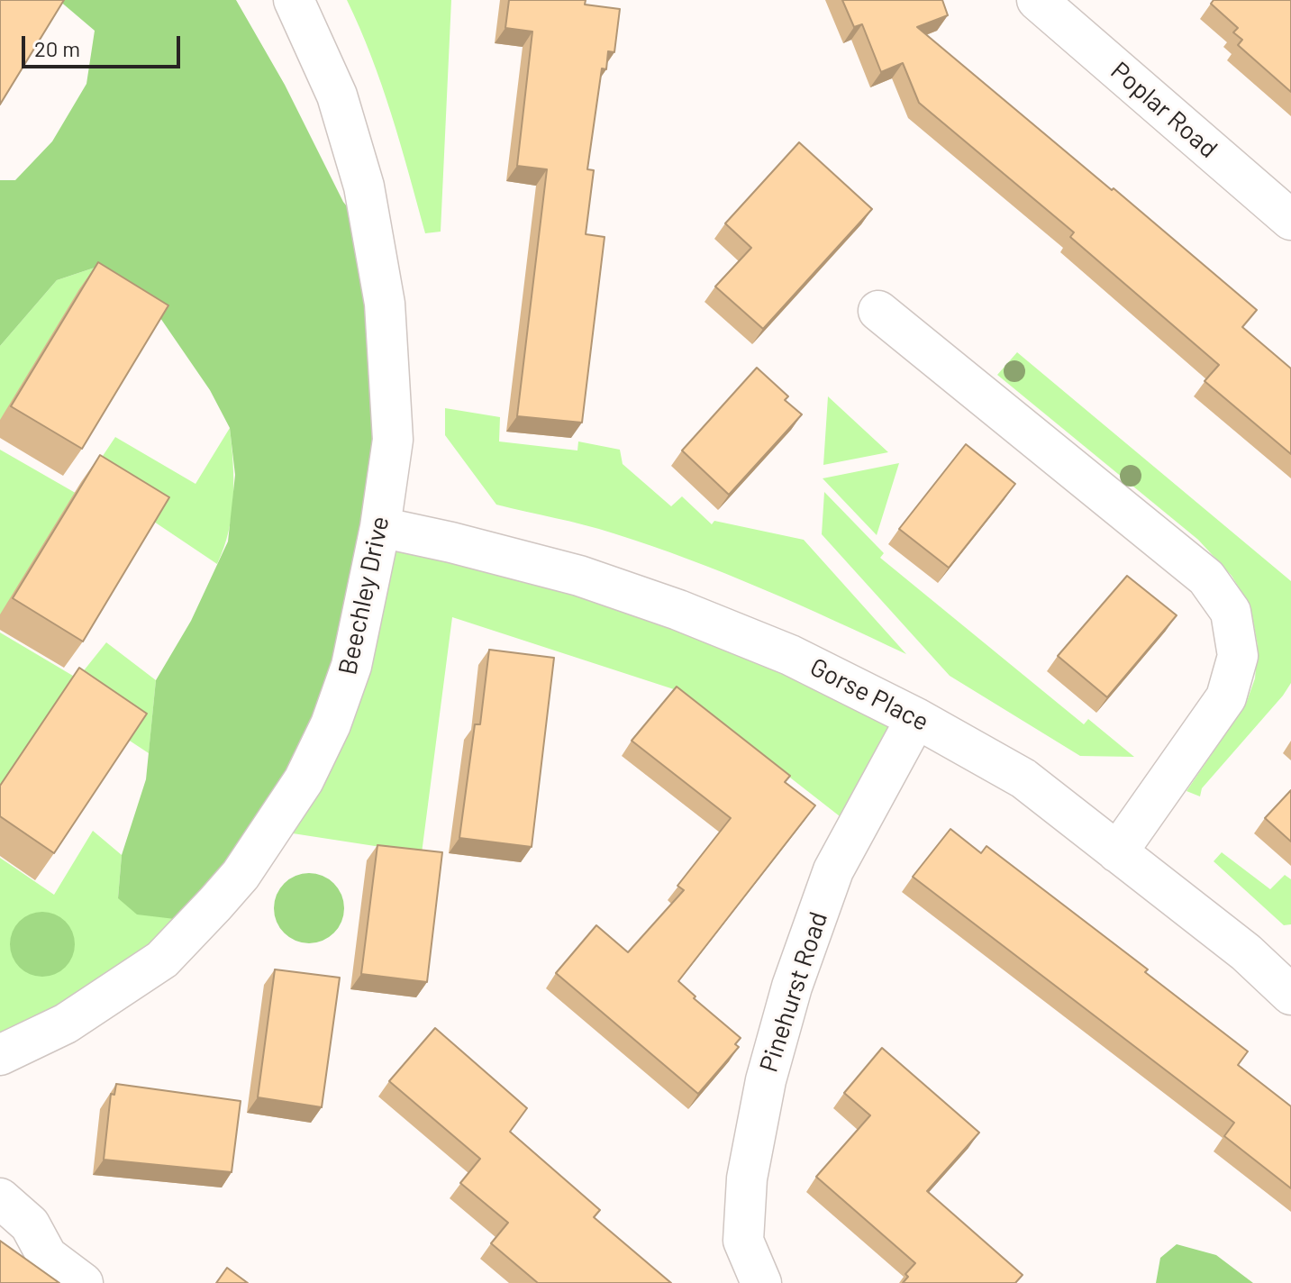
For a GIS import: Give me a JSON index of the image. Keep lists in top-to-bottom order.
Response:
{
  "streets": {
    "street": [
      "Poplar Road",
      "Beechley Drive",
      "Gorse Place",
      "Pinehurst Road"
    ]
  },
  "crossings": [
    ["Beechley Drive", "Gorse Place"],
    ["Gorse Place", "Pinehurst Road"]
  ],
  "scale_bar": "20 m"
}
